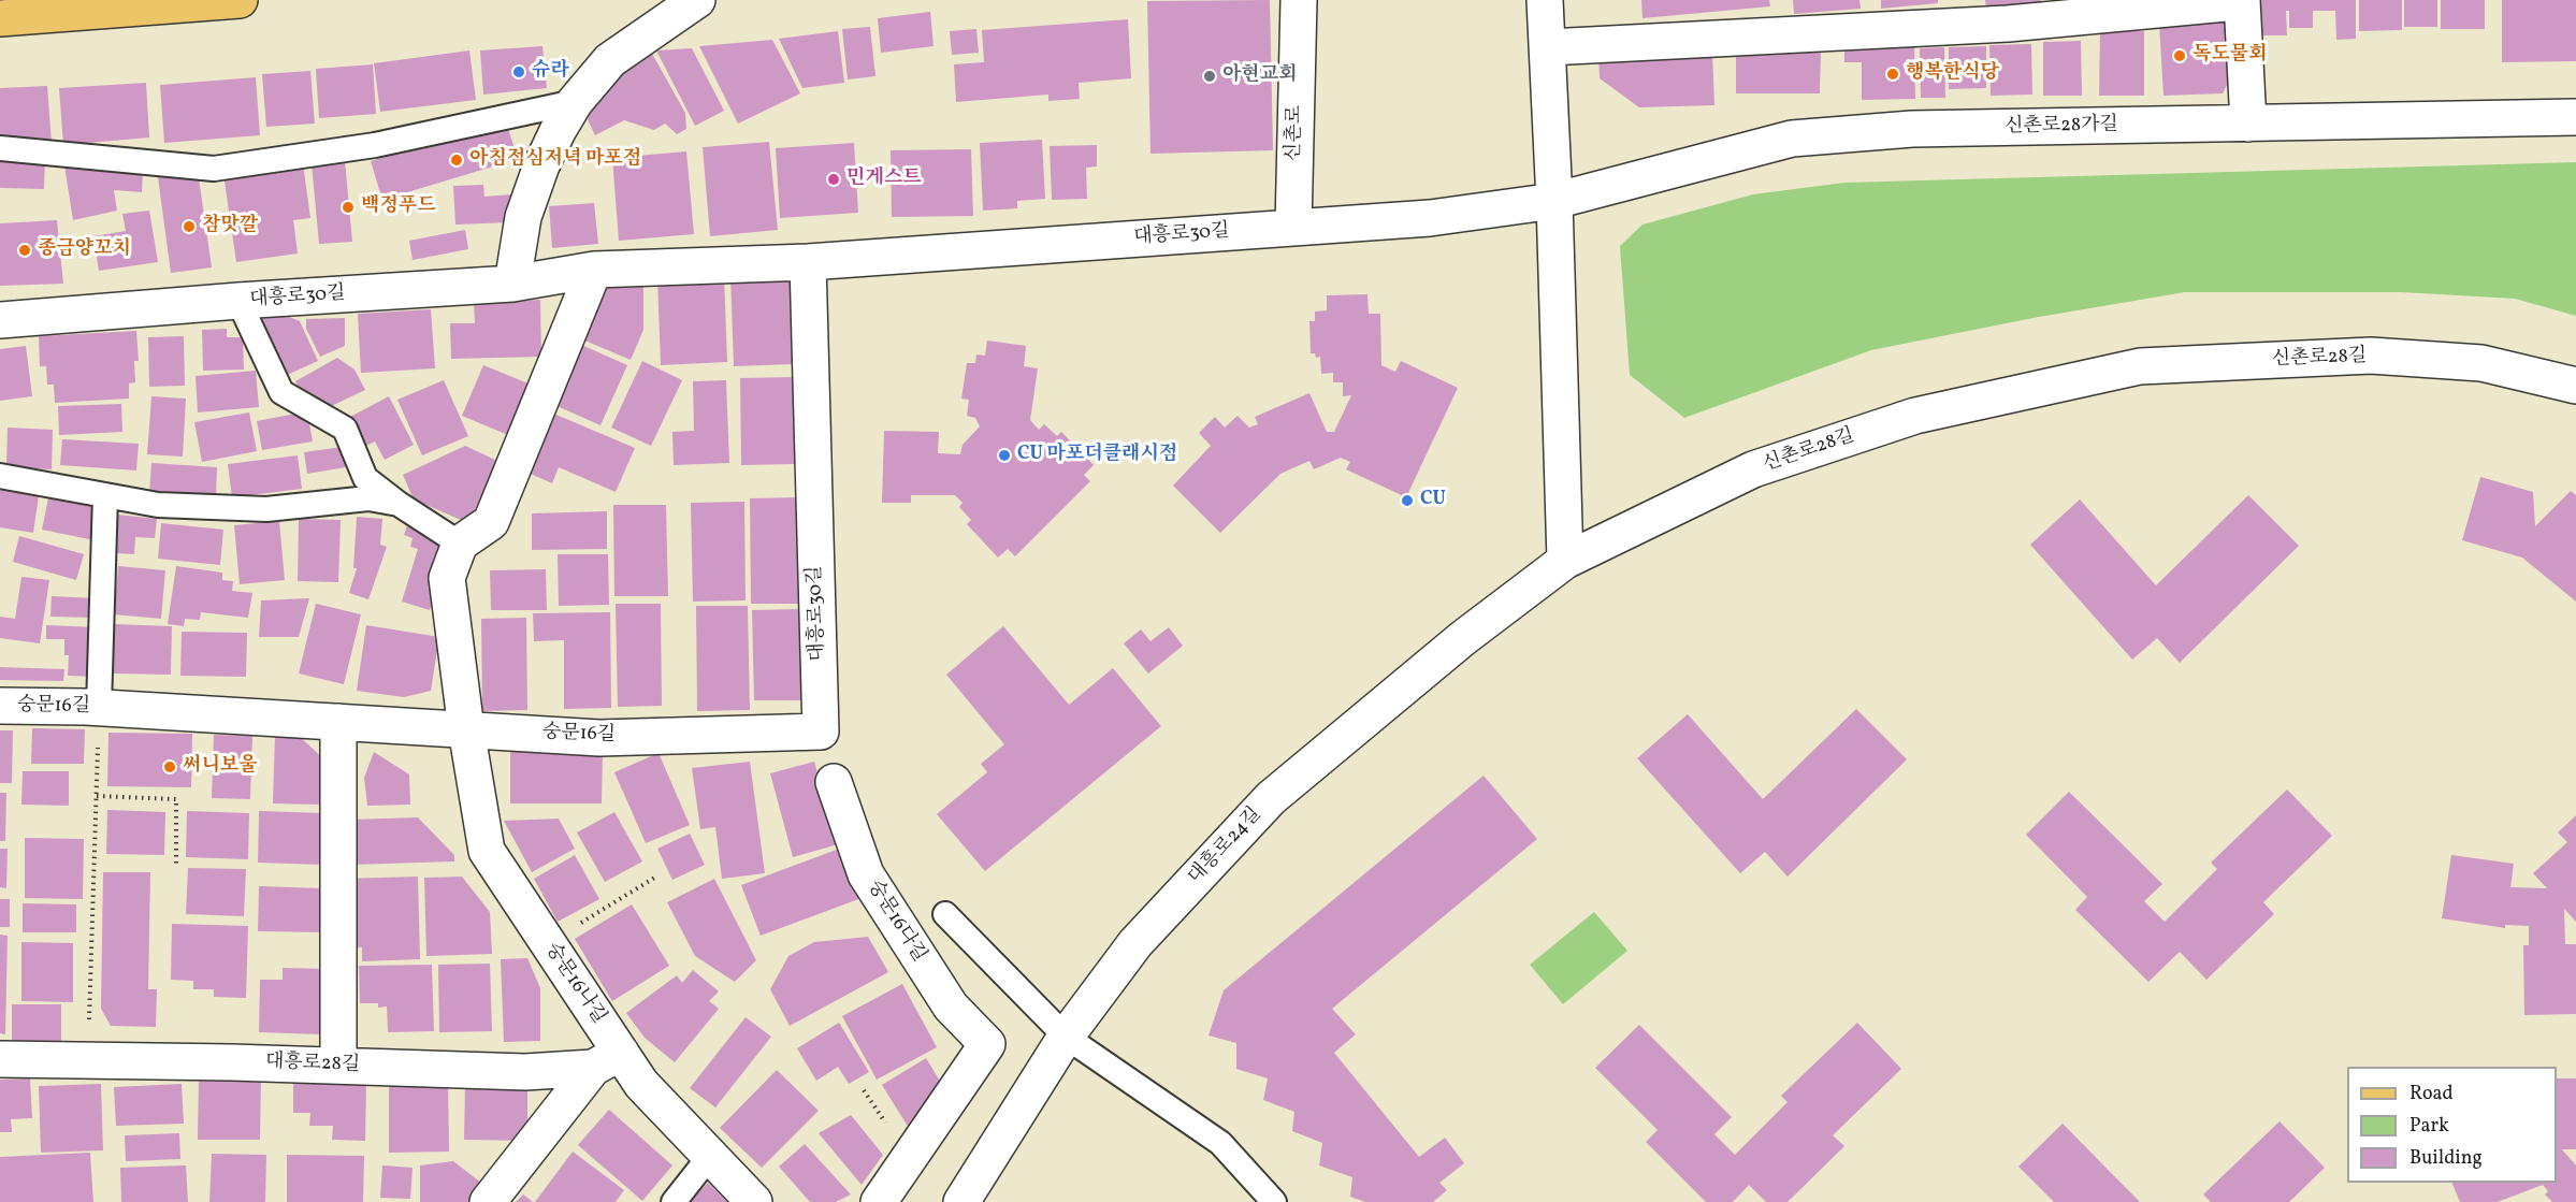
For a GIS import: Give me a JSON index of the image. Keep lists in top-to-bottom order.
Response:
{
  "streets": {
    "street": [
      "신촌로28가길",
      "신촌로",
      "대흥로30길",
      "신촌로28길",
      "숭문16길",
      "대흥로24길",
      "숭문16다길",
      "숭문16나길",
      "대흥로28길"
    ]
  },
  "crossings": [
    ["신촌로28가길", "대흥로30길"],
    ["신촌로", "대흥로30길"],
    ["대흥로30길", "숭문16길"],
    ["신촌로28길", "대흥로24길"],
    ["숭문16길", "숭문16나길"],
    ["숭문16나길", "대흥로28길"]
  ],
  "places": [
    "독도물회",
    "슈라",
    "행복한식당",
    "아현교회",
    "아침점심저녁 마포점",
    "민게스트",
    "백정푸드",
    "참맛깔",
    "종금양꼬치",
    "CU 마포더클래시점",
    "CU",
    "써니보울"
  ],
  "legend": ["Road", "Park", "Building"]
}
